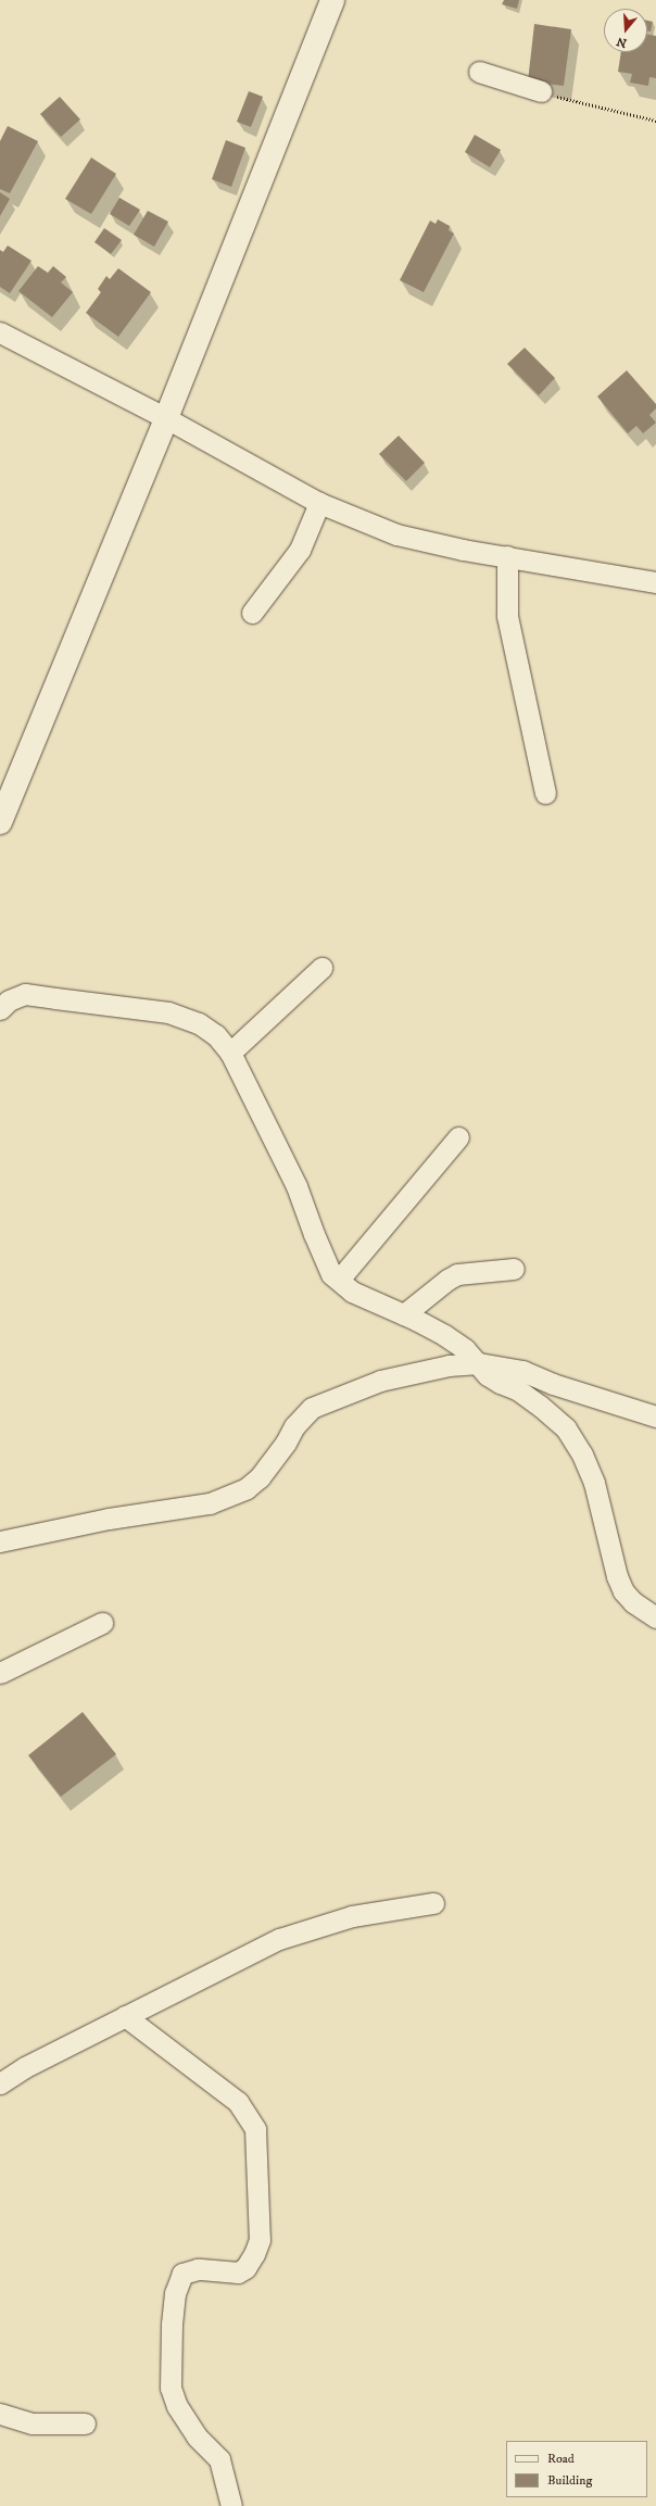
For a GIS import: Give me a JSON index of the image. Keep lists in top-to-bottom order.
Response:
{
  "legend": ["Road", "Building"],
  "north": "bottom"
}
